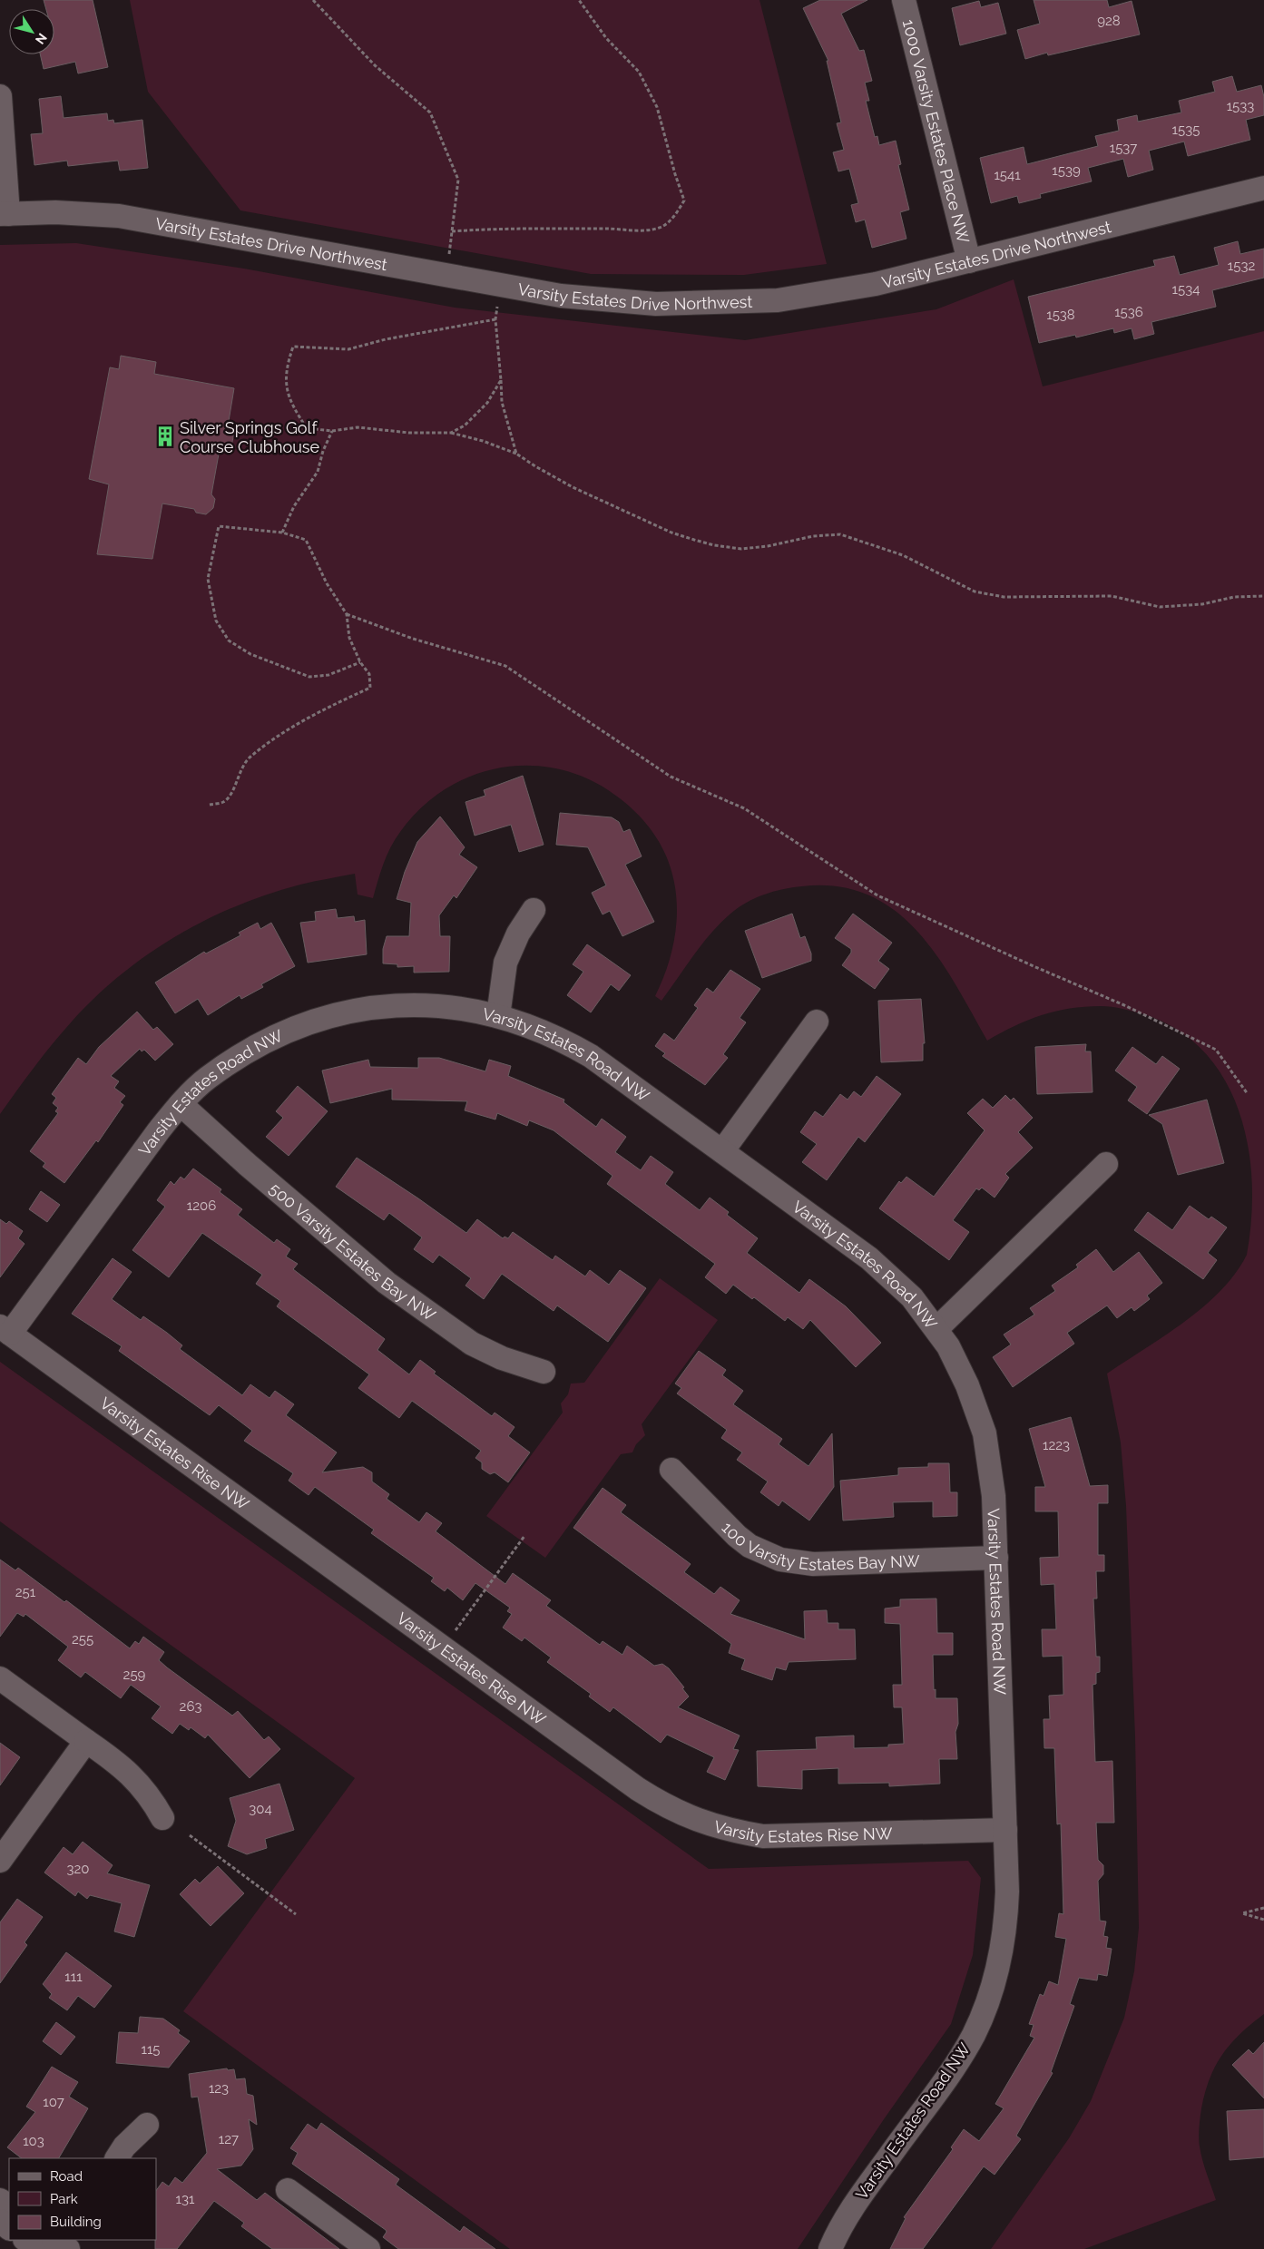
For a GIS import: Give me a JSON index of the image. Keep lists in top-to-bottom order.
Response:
{
  "streets": {
    "street": [
      "1000 Varsity Estates Place NW",
      "Varsity Estates Drive Northwest",
      "Varsity Estates Road NW",
      "500 Varsity Estates Bay NW",
      "Varsity Estates Rise NW",
      "100 Varsity Estates Bay NW"
    ]
  },
  "crossings": [
    ["1000 Varsity Estates Place NW", "Varsity Estates Drive Northwest"],
    ["Varsity Estates Road NW", "500 Varsity Estates Bay NW"],
    ["Varsity Estates Road NW", "Varsity Estates Rise NW"],
    ["Varsity Estates Road NW", "100 Varsity Estates Bay NW"]
  ],
  "places": {
    "building": ["Silver Springs Golf Course Clubhouse"]
  },
  "house_numbers": [
    "928",
    "1533",
    "1535",
    "1537",
    "1539",
    "1541",
    "1532",
    "1534",
    "1536",
    "1538",
    "1206",
    "1223",
    "251",
    "255",
    "259",
    "263",
    "304",
    "320",
    "111",
    "115",
    "123",
    "107",
    "127",
    "103",
    "131"
  ],
  "legend": ["Road", "Park", "Building"],
  "north": "bottom right"
}
